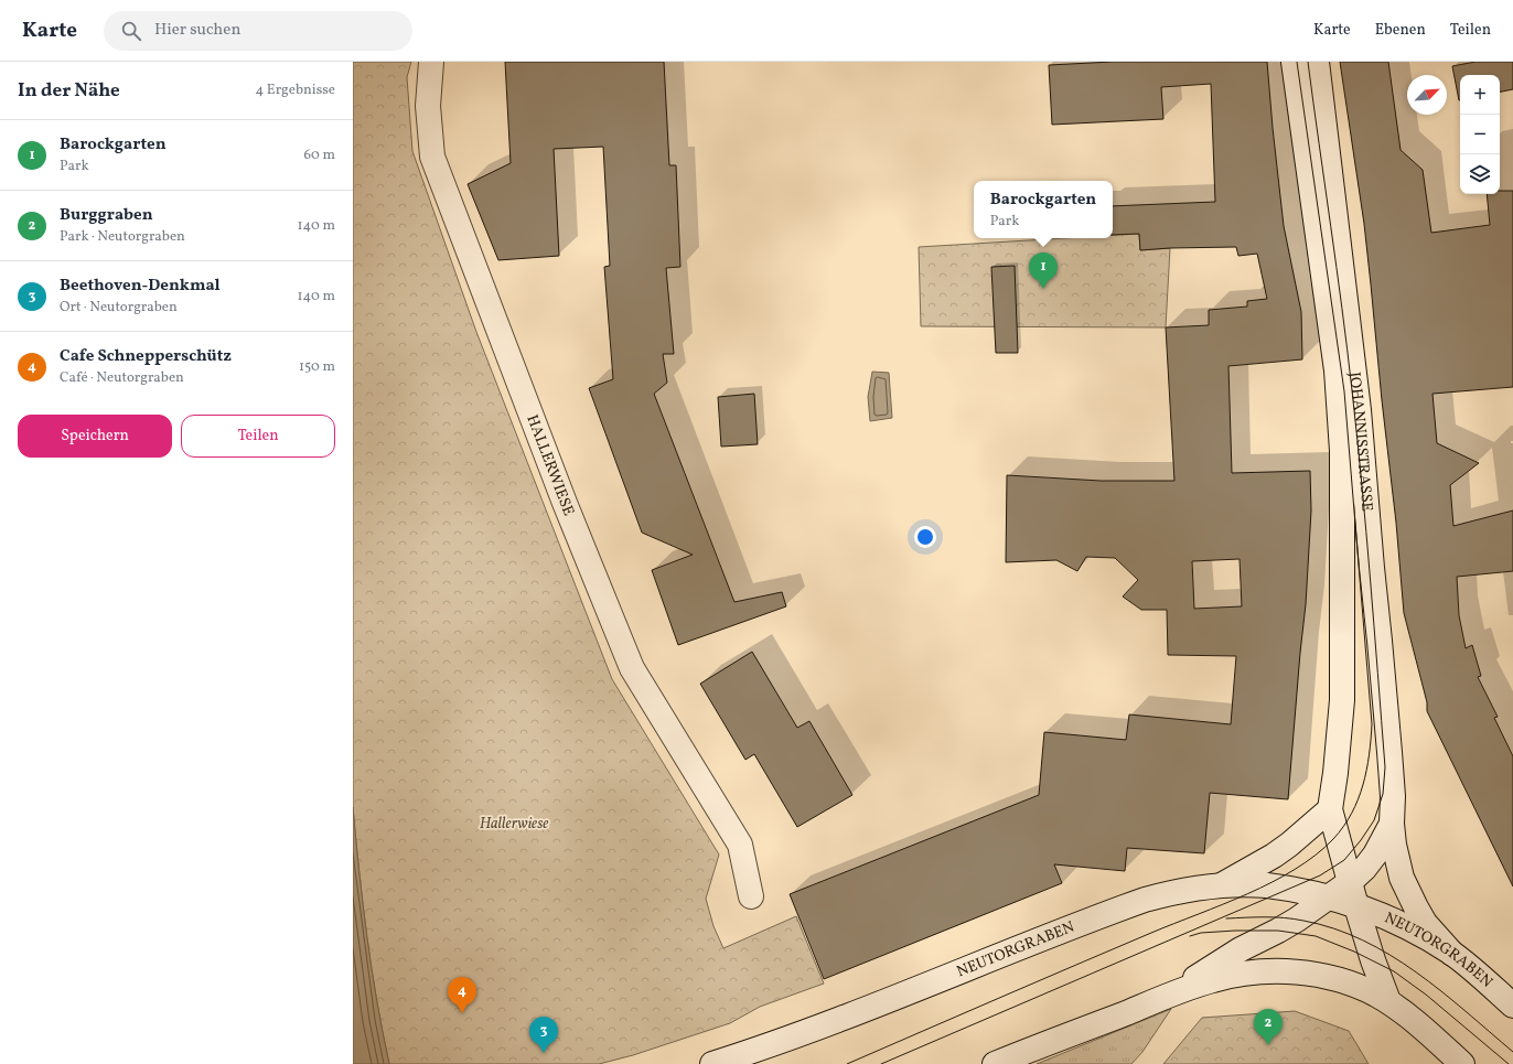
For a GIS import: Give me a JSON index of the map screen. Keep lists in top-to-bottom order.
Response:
{
  "streets": {
    "main road": ["JOHANNISSTRASSE", "HALLERWIESE", "NEUTORGRABEN"]
  },
  "crossings": [
    ["JOHANNISSTRASSE", "NEUTORGRABEN"]
  ],
  "parks": ["Hallerwiese"],
  "north": "top right",
  "page": {
    "header": "Karte",
    "search": "Hier suchen",
    "nav": ["Karte", "Ebenen", "Teilen"],
    "heading": ["In der Nähe", "4 Ergebnisse"],
    "map_buttons": ["+", "−"],
    "list": [
      {
        "mark": "1",
        "name": "Barockgarten",
        "note": "Park",
        "value": "60 m"
      },
      {
        "mark": "2",
        "name": "Burggraben",
        "note": "Park · Neutorgraben",
        "value": "140 m"
      },
      {
        "mark": "3",
        "name": "Beethoven-Denkmal",
        "note": "Ort · Neutorgraben",
        "value": "140 m"
      },
      {
        "mark": "4",
        "name": "Cafe Schnepperschütz",
        "note": "Café · Neutorgraben",
        "value": "150 m"
      }
    ],
    "popup": ["Barockgarten", "Park"],
    "pins": [
      "1",
      "4",
      "2",
      "3"
    ],
    "buttons": ["Speichern", "Teilen"]
  }
}
